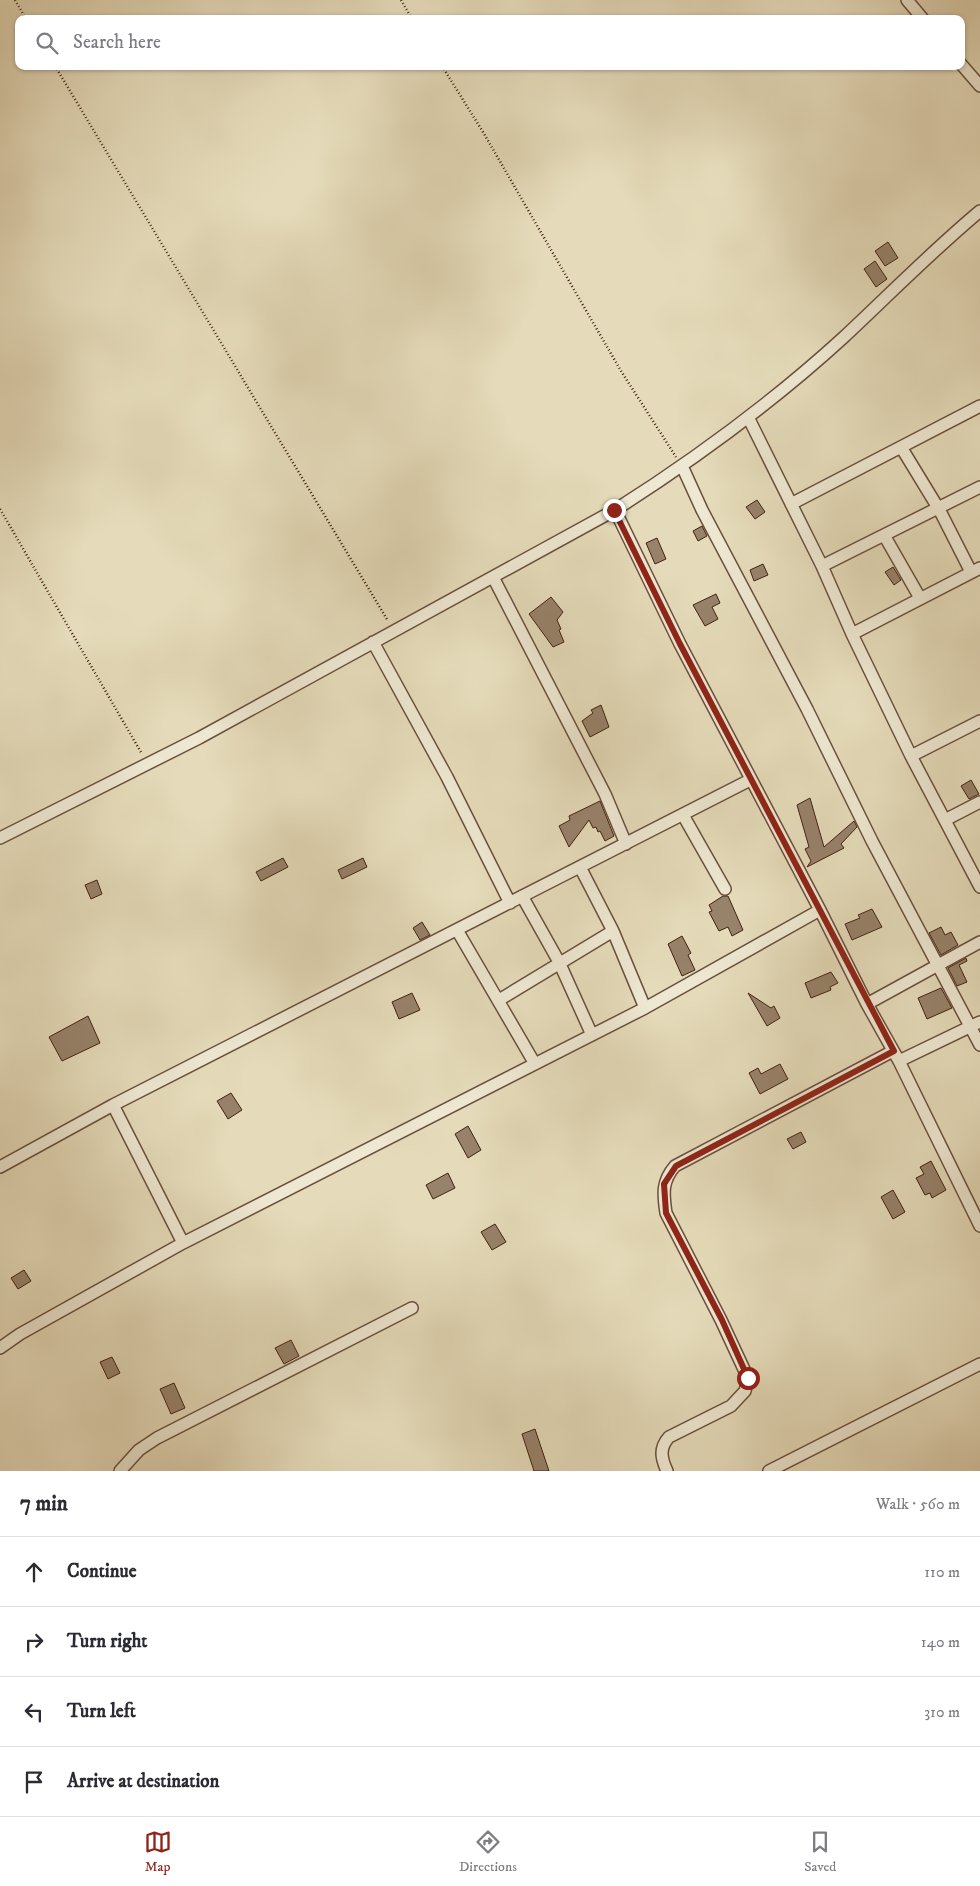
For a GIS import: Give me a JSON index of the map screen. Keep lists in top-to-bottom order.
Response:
{
  "page": {
    "search": "Search here",
    "heading": ["7 min", "Walk · 560 m"],
    "list": [
      ["Continue", "110 m"],
      ["Turn right", "140 m"],
      ["Turn left", "310 m"],
      "Arrive at destination"
    ],
    "nav": ["Map", "Directions", "Saved"]
  }
}
